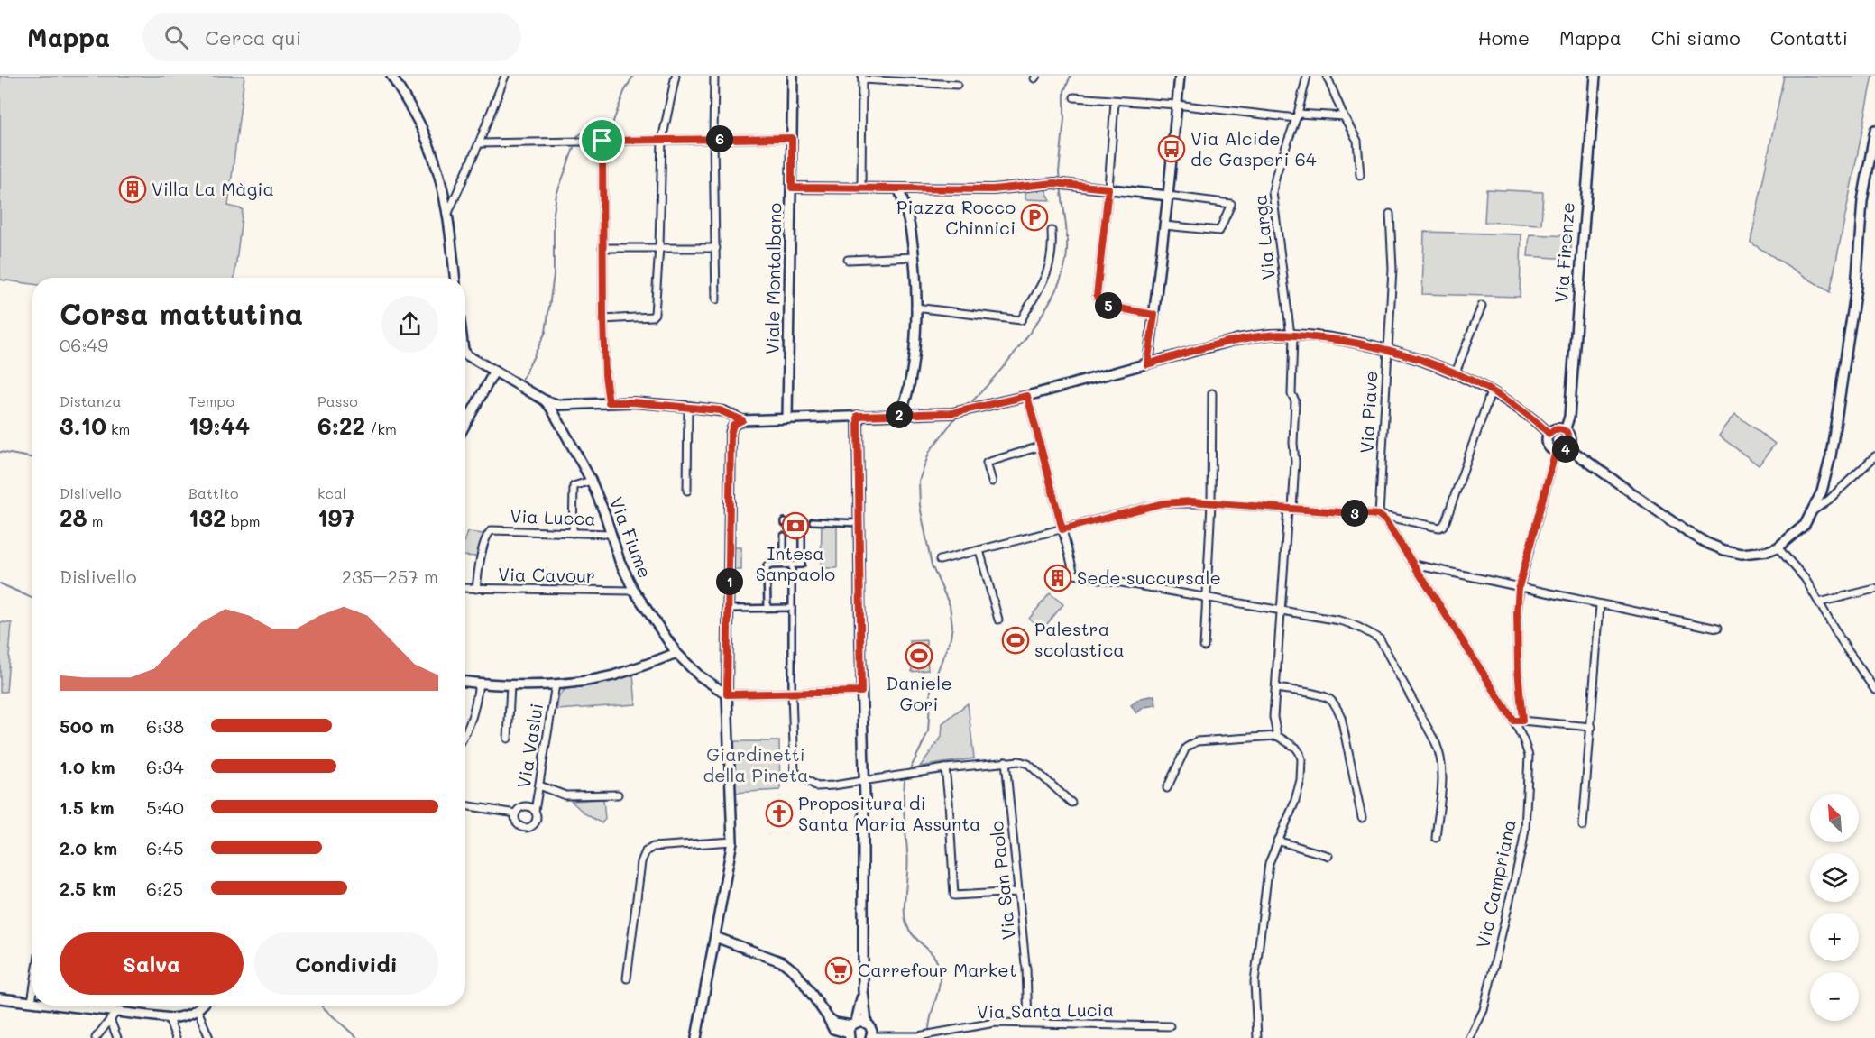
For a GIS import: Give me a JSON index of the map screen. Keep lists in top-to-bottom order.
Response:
{
  "streets": {
    "street": [
      "Via Larga",
      "Via Firenze",
      "Viale Montalbano",
      "Via Piave",
      "Via Lucca",
      "Via Fiume",
      "Via Cavour",
      "Via Vaslui",
      "Via San Paolo",
      "Via Campriana",
      "Via Santa Lucia"
    ]
  },
  "crossings": [
    ["Via Piave", "Via Campriana"],
    ["Via Lucca", "Via Fiume"],
    ["Via Lucca", "Via Cavour"],
    ["Via Fiume", "Via Cavour"],
    ["Via San Paolo", "Via Santa Lucia"]
  ],
  "parks": ["Giardinetti della Pineta"],
  "places": {
    "bus stop": ["Via Alcide de Gasperi 64"],
    "building": ["Villa La Màgia", "Sede succursale"],
    "parking": ["Piazza Rocco Chinnici"],
    "bank": ["Intesa Sanpaolo"],
    "sports": ["Palestra scolastica", "Daniele Gori"],
    "church": ["Propositura di Santa Maria Assunta"],
    "supermarket": ["Carrefour Market"]
  },
  "north": "top left",
  "page": {
    "header": "Mappa",
    "search": "Cerca qui",
    "nav": [
      "Home",
      "Mappa",
      "Chi siamo",
      "Contatti"
    ],
    "pins": [
      "6",
      "5",
      "2",
      "4",
      "3",
      "1"
    ],
    "heading": ["Corsa mattutina", "06:49"],
    "stats": [
      ["Distanza", "3.10 km"],
      ["Tempo", "19:44"],
      ["Passo", "6:22 /km"],
      ["Dislivello", "28 m"],
      ["Battito", "132 bpm"],
      ["kcal", "197"]
    ],
    "chart": ["Dislivello", "235–257 m"],
    "list": [
      {
        "name": "500 m",
        "note": "6:38"
      },
      {
        "name": "1.0 km",
        "note": "6:34"
      },
      {
        "name": "1.5 km",
        "note": "5:40"
      },
      {
        "name": "2.0 km",
        "note": "6:45"
      },
      {
        "name": "2.5 km",
        "note": "6:25"
      }
    ],
    "map_buttons": ["+", "−"],
    "buttons": ["Salva", "Condividi"]
  }
}
